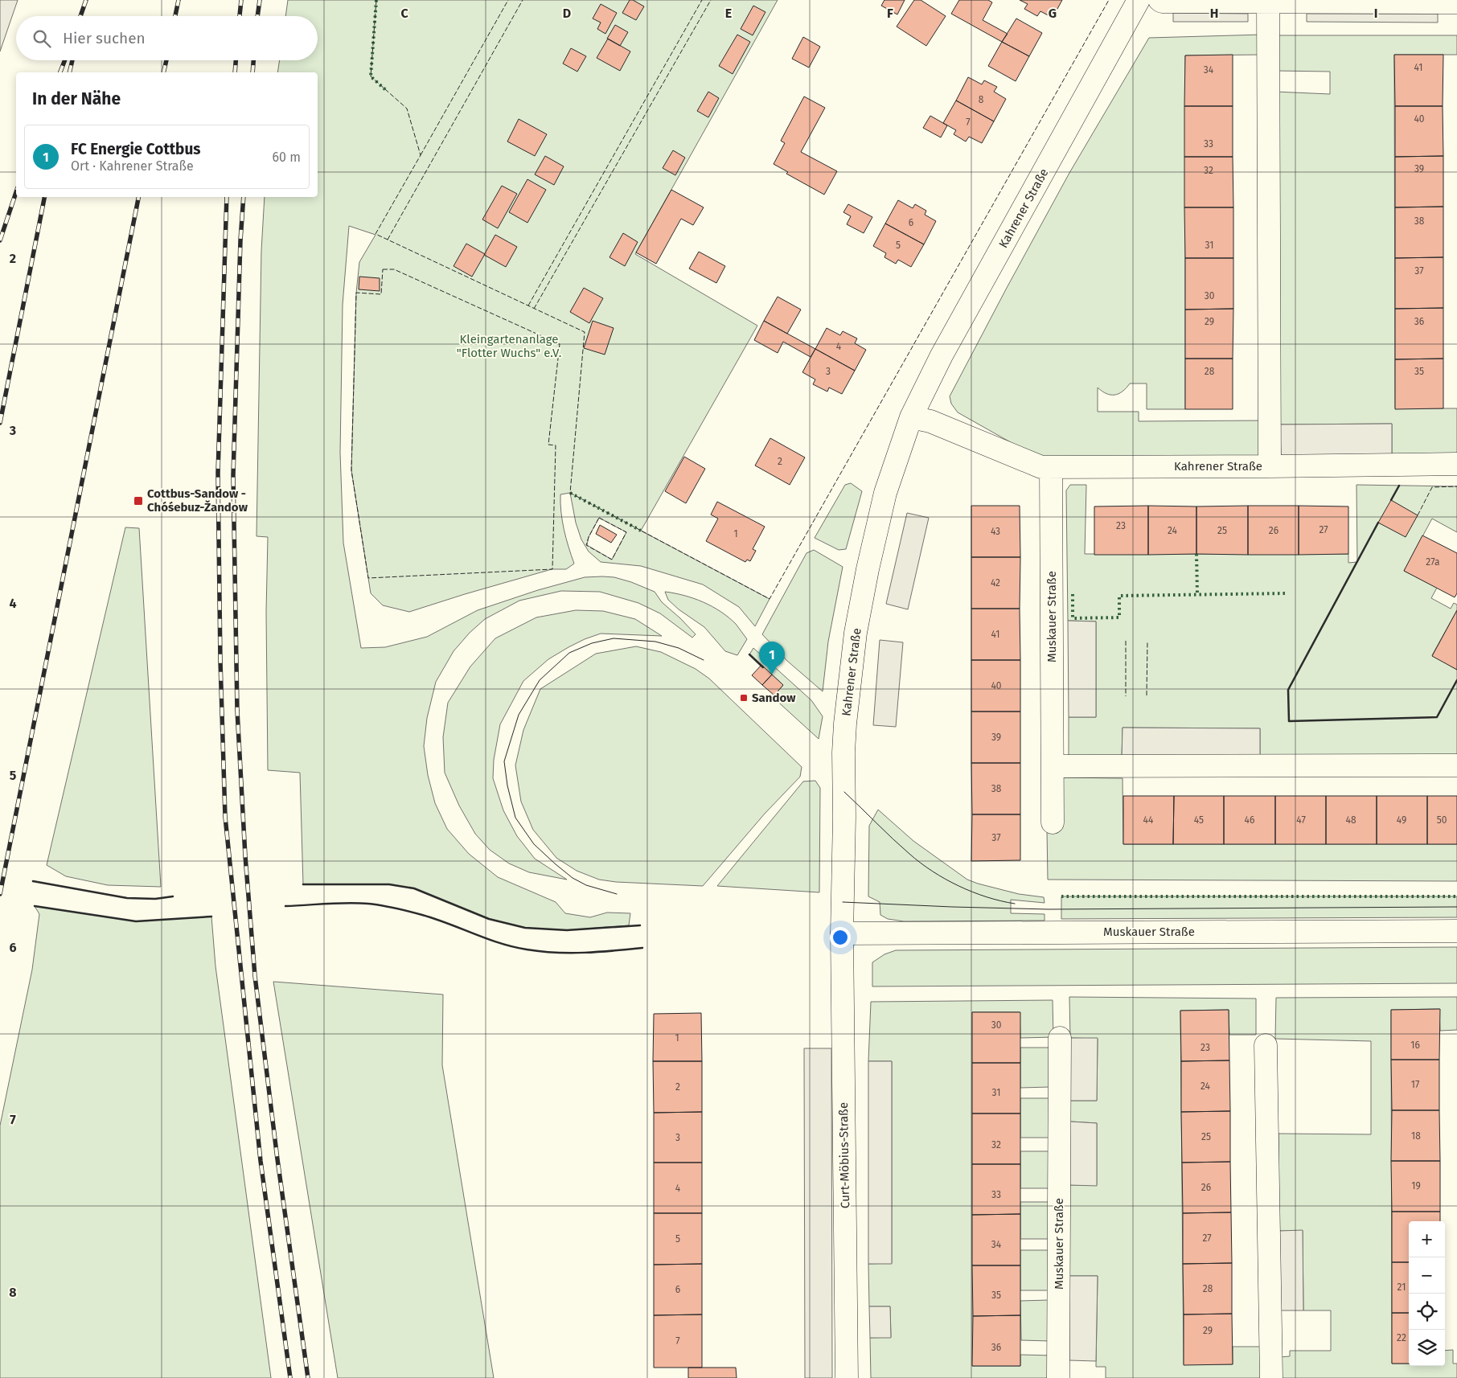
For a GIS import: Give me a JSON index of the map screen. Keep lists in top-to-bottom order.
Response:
{
  "streets": {
    "street": ["Kahrener Straße", "Muskauer Straße", "Curt-Möbius-Straße"]
  },
  "crossings": [
    ["Kahrener Straße", "Muskauer Straße"],
    ["Kahrener Straße", "Curt-Möbius-Straße"],
    ["Muskauer Straße", "Curt-Möbius-Straße"]
  ],
  "parks": ["Kleingartenanlage \"Flotter Wuchs\" e.V."],
  "places": {
    "transit": ["Cottbus-Sandow - Chóśebuz-Žandow", "Sandow"]
  },
  "house_numbers": [
    "41",
    "34",
    "8",
    "40",
    "7",
    "33",
    "39",
    "32",
    "38",
    "6",
    "5",
    "31",
    "37",
    "30",
    "29",
    "36",
    "4",
    "3",
    "28",
    "35",
    "2",
    "23",
    "27",
    "24",
    "25",
    "26",
    "43",
    "1",
    "27a",
    "42",
    "41",
    "40",
    "39",
    "38",
    "44",
    "45",
    "46",
    "47",
    "48",
    "49",
    "50",
    "37",
    "30",
    "1",
    "16",
    "23",
    "17",
    "24",
    "2",
    "31",
    "18",
    "25",
    "3",
    "32",
    "19",
    "26",
    "4",
    "33",
    "27",
    "5",
    "34",
    "21",
    "28",
    "6",
    "35",
    "29",
    "22",
    "7",
    "36"
  ],
  "page": {
    "search": "Hier suchen",
    "heading": "In der Nähe",
    "list": [
      {
        "mark": "1",
        "name": "FC Energie Cottbus",
        "note": "Ort · Kahrener Straße",
        "value": "60 m"
      }
    ],
    "pins": "1",
    "map_buttons": ["+", "−"]
  },
  "grid": {
    "columns": [
      "C",
      "D",
      "E",
      "F",
      "G",
      "H",
      "I"
    ],
    "rows": [
      "2",
      "3",
      "4",
      "5",
      "6",
      "7",
      "8"
    ]
  }
}
